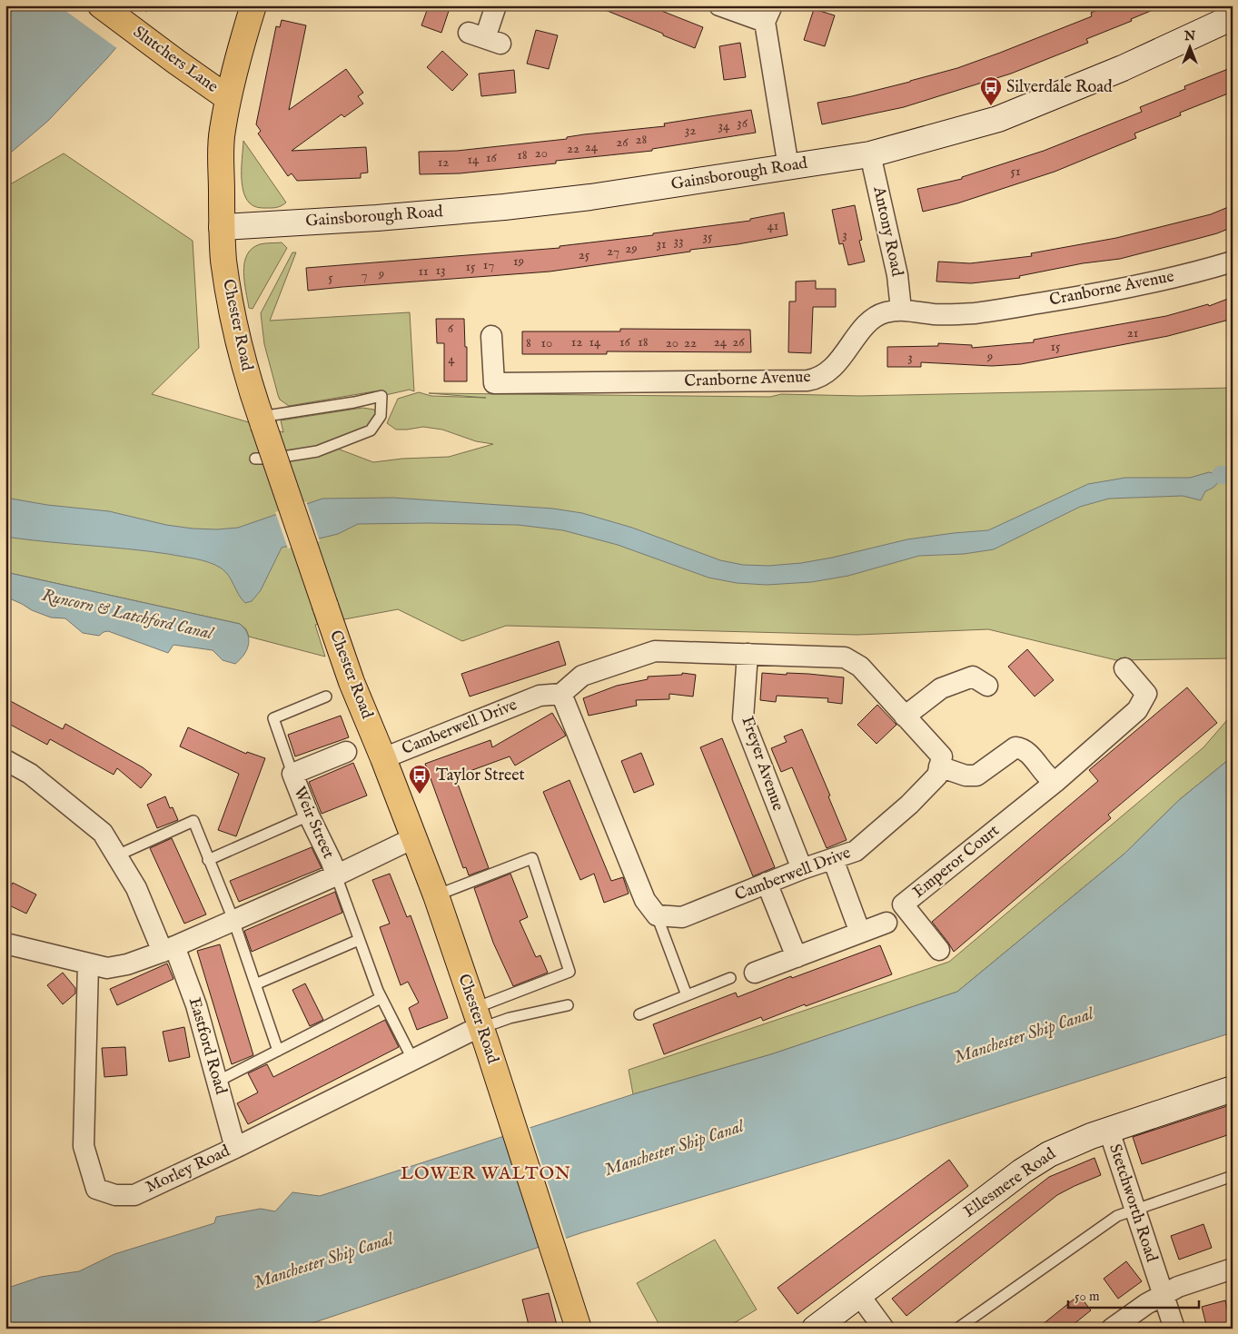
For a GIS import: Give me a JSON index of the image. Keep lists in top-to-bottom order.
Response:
{
  "streets": {
    "highway": ["Slutchers Lane", "Chester Road"],
    "street": [
      "Gainsborough Road",
      "Antony Road",
      "Cranborne Avenue",
      "Camberwell Drive",
      "Freyer Avenue",
      "Weir Street",
      "Emperor Court",
      "Eastford Road",
      "Morley Road",
      "Ellesmere Road",
      "Stetchworth Road"
    ]
  },
  "crossings": [
    ["Slutchers Lane", "Chester Road"],
    ["Gainsborough Road", "Antony Road"],
    ["Gainsborough Road", "Chester Road"],
    ["Antony Road", "Cranborne Avenue"],
    ["Chester Road", "Camberwell Drive"],
    ["Chester Road", "Morley Road"],
    ["Camberwell Drive", "Freyer Avenue"],
    ["Eastford Road", "Morley Road"],
    ["Ellesmere Road", "Stetchworth Road"]
  ],
  "districts": ["LOWER WALTON"],
  "water": ["Runcorn & Latchford Canal", "Manchester Ship Canal"],
  "places": {
    "bus stop": ["Silverdale Road", "Taylor Street"]
  },
  "house_numbers": [
    "36",
    "34",
    "32",
    "28",
    "26",
    "24",
    "22",
    "20",
    "18",
    "16",
    "14",
    "12",
    "51",
    "41",
    "3",
    "35",
    "33",
    "31",
    "29",
    "27",
    "25",
    "19",
    "17",
    "15",
    "13",
    "11",
    "9",
    "7",
    "5",
    "6",
    "21",
    "12",
    "14",
    "16",
    "18",
    "24",
    "26",
    "8",
    "10",
    "20",
    "22",
    "15",
    "9",
    "3",
    "4"
  ],
  "scale_bar": "50 m",
  "north": "top"
}
